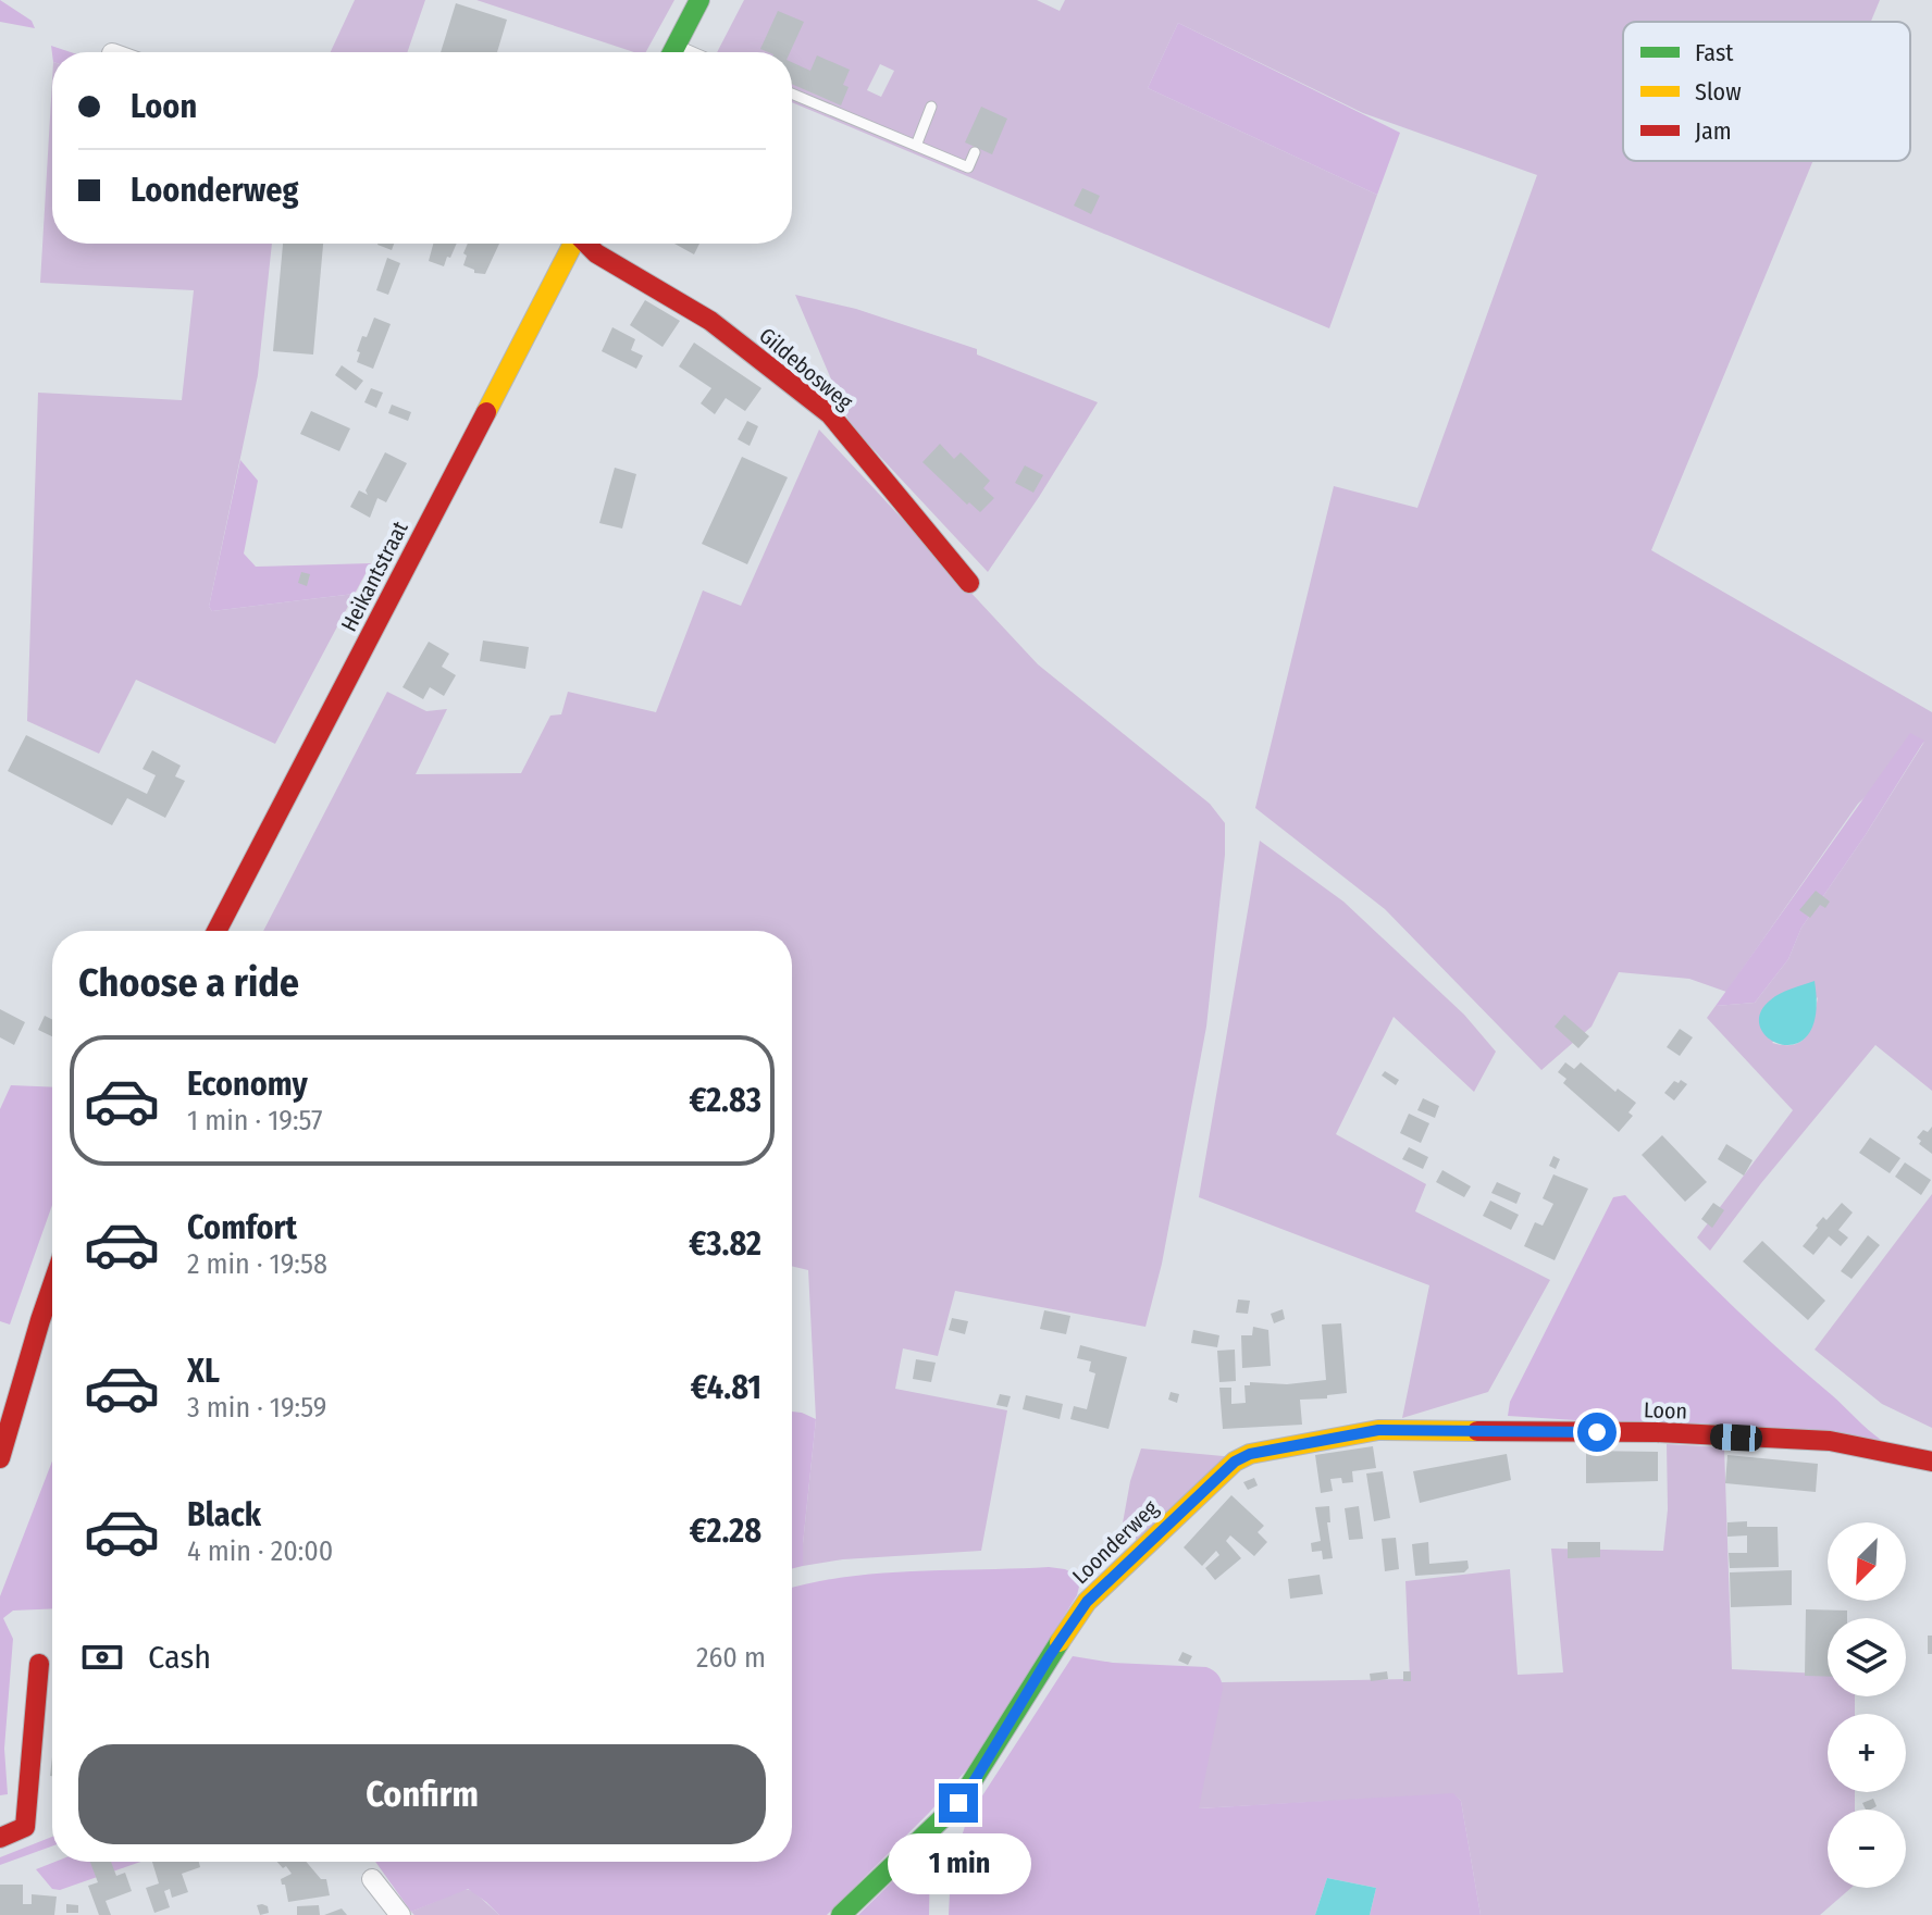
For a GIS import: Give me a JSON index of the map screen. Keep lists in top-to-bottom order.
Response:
{
  "streets": {
    "street": [
      "Gildebosweg",
      "Heikantstraat",
      "Loon",
      "Loonderweg"
    ]
  },
  "crossings": [
    ["Loon", "Loonderweg"]
  ],
  "legend": ["Fast", "Slow", "Jam"],
  "north": "bottom left",
  "page": {
    "banner": ["Loon", "Loonderweg"],
    "heading": "Choose a ride",
    "list": [
      {
        "name": "Economy",
        "note": "1 min · 19:57",
        "value": "€2.83"
      },
      {
        "name": "Comfort",
        "note": "2 min · 19:58",
        "value": "€3.82"
      },
      {
        "name": "XL",
        "note": "3 min · 19:59",
        "value": "€4.81"
      },
      {
        "name": "Black",
        "note": "4 min · 20:00",
        "value": "€2.28"
      }
    ],
    "map_buttons": ["+", "−"],
    "pay": ["Cash", "260 m"],
    "buttons": "Confirm",
    "bubble": "1 min"
  }
}
